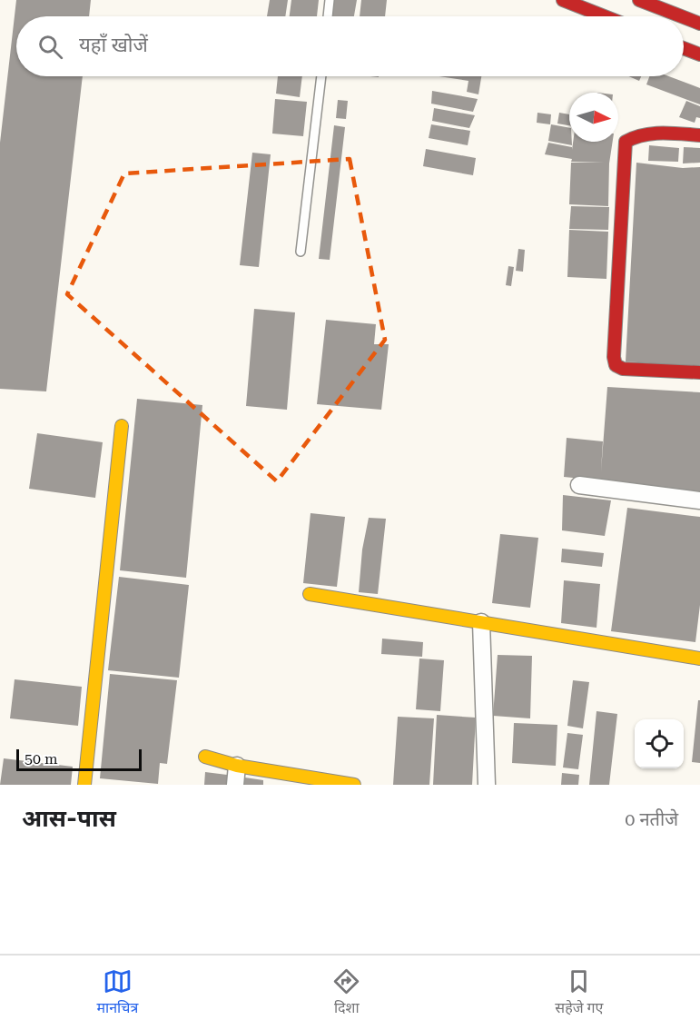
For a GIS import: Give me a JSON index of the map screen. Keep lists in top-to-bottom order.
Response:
{
  "scale_bar": "50 m",
  "north": "right",
  "page": {
    "search": "यहाँ खोजें",
    "scale": "50 m",
    "heading": ["आस-पास", "0 नतीजे"],
    "nav": ["मानचित्र", "दिशा", "सहेजे गए"]
  }
}
